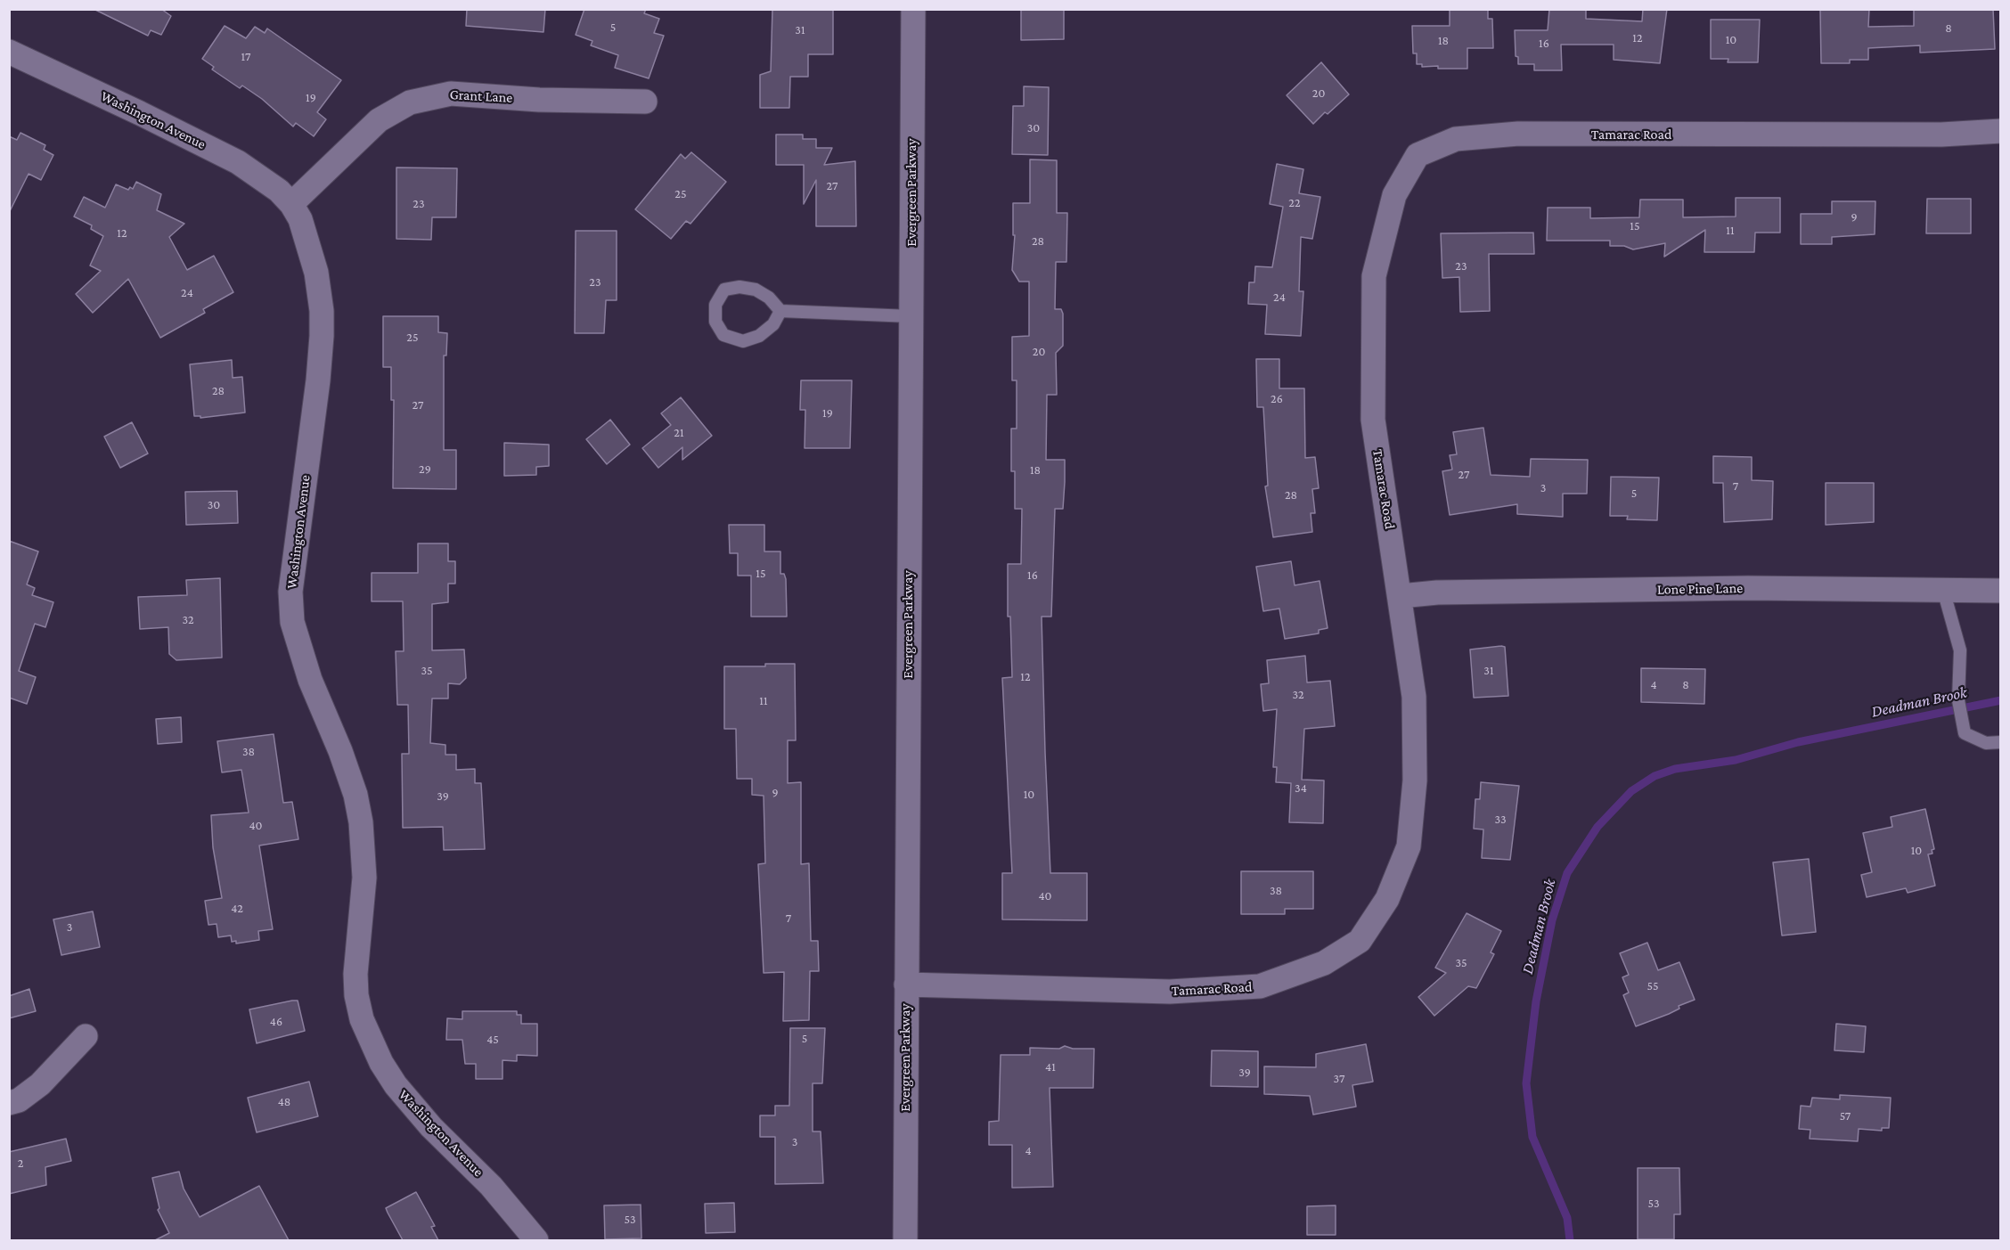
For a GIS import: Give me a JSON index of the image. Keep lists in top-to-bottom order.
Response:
{
  "streets": {
    "street": [
      "Grant Lane",
      "Washington Avenue",
      "Tamarac Road",
      "Evergreen Parkway",
      "Lone Pine Lane"
    ]
  },
  "crossings": [
    ["Grant Lane", "Washington Avenue"],
    ["Tamarac Road", "Evergreen Parkway"],
    ["Tamarac Road", "Lone Pine Lane"]
  ],
  "water": ["Deadman Brook"],
  "house_numbers": [
    "5",
    "8",
    "31",
    "12",
    "10",
    "18",
    "16",
    "17",
    "20",
    "19",
    "30",
    "27",
    "25",
    "22",
    "23",
    "9",
    "15",
    "11",
    "12",
    "28",
    "23",
    "23",
    "24",
    "24",
    "25",
    "20",
    "28",
    "26",
    "27",
    "19",
    "21",
    "29",
    "18",
    "27",
    "7",
    "3",
    "5",
    "28",
    "30",
    "15",
    "16",
    "32",
    "35",
    "31",
    "12",
    "4",
    "8",
    "32",
    "11",
    "38",
    "34",
    "9",
    "10",
    "39",
    "33",
    "40",
    "10",
    "38",
    "40",
    "42",
    "7",
    "3",
    "35",
    "55",
    "46",
    "5",
    "45",
    "41",
    "39",
    "37",
    "48",
    "57",
    "3",
    "4",
    "2",
    "53",
    "53"
  ]
}
